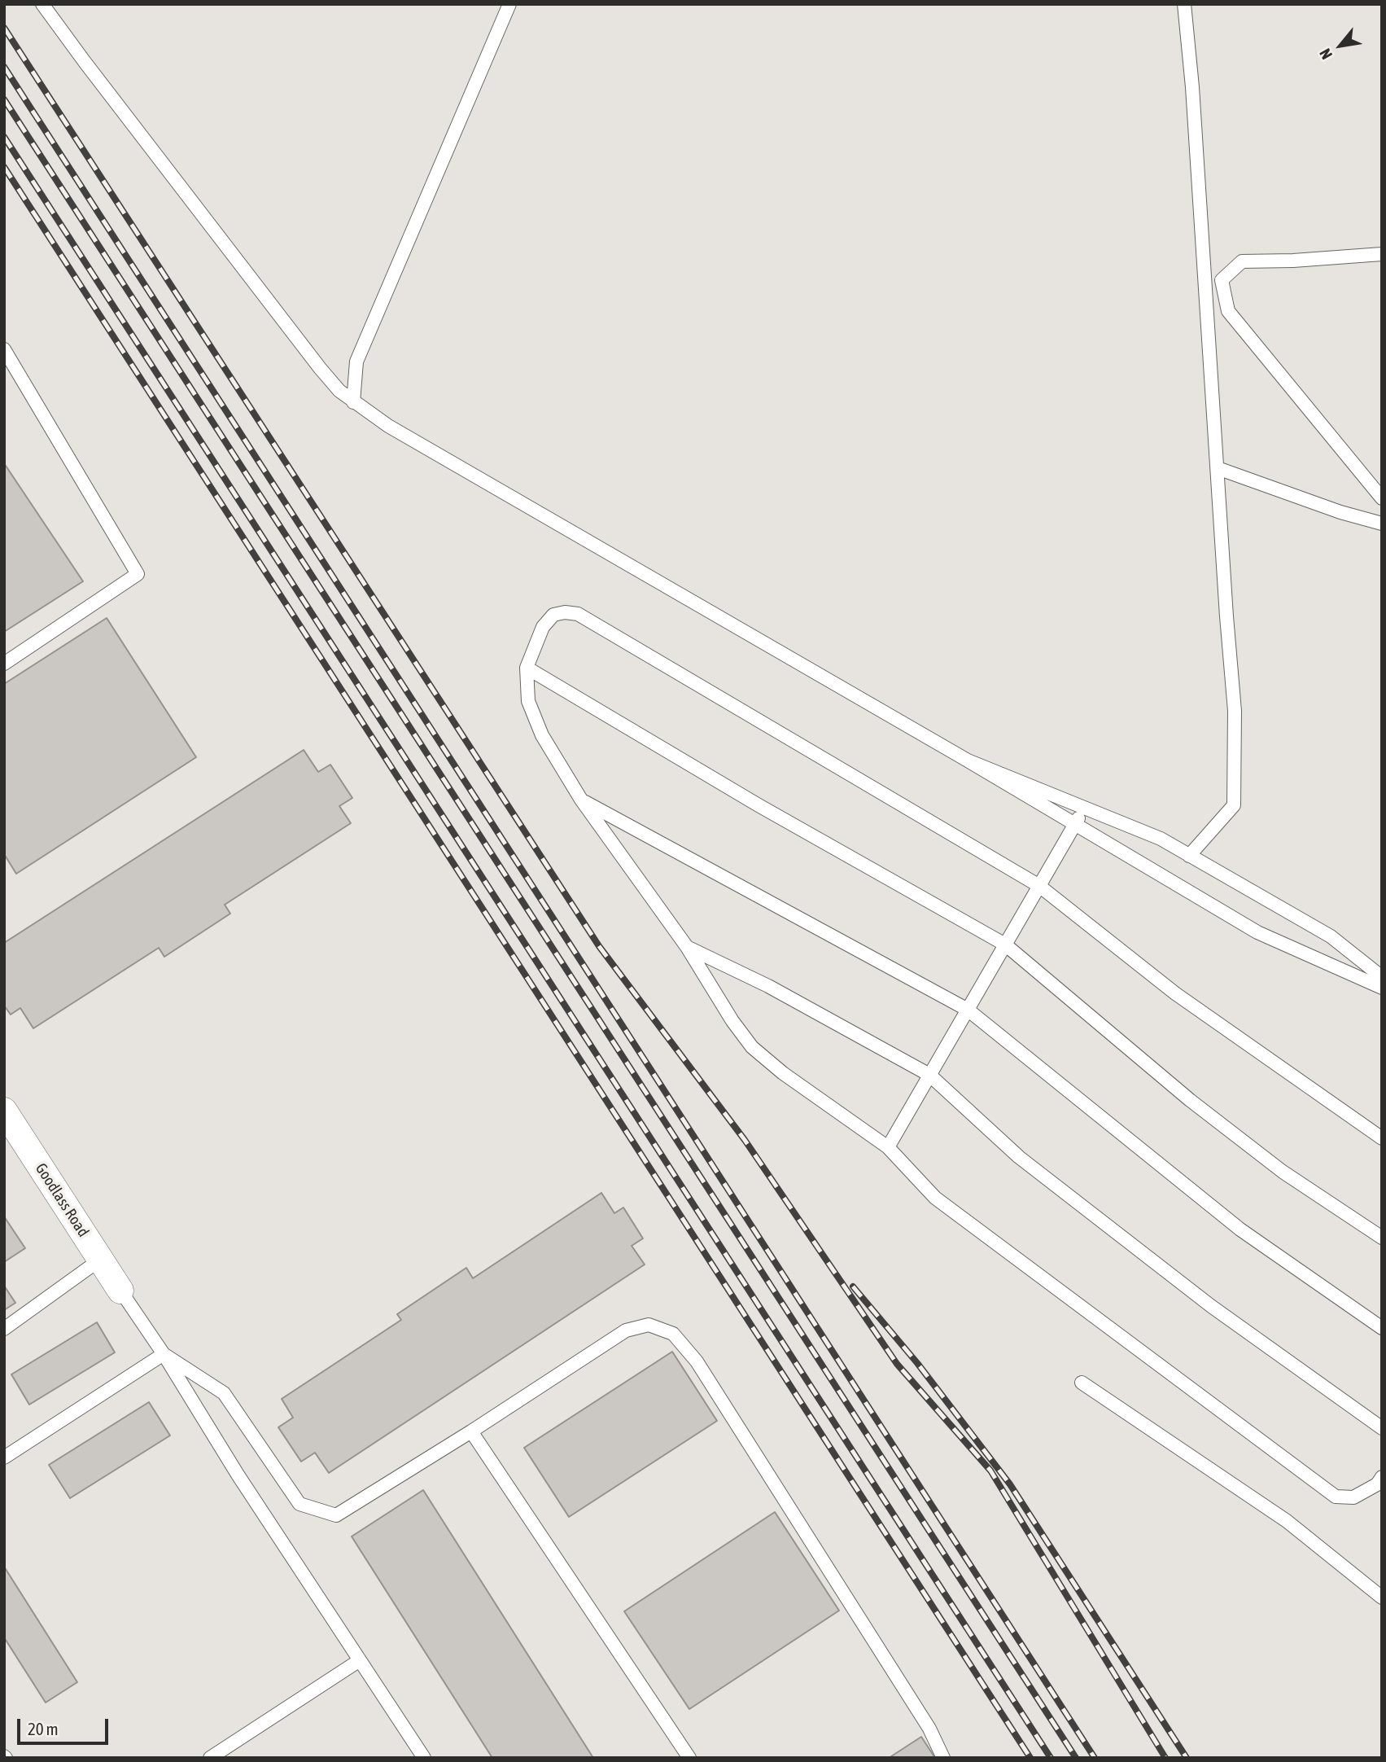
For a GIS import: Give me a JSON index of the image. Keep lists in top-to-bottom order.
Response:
{
  "streets": {
    "street": ["Goodlass Road"]
  },
  "scale_bar": "20 m",
  "north": "bottom left"
}
